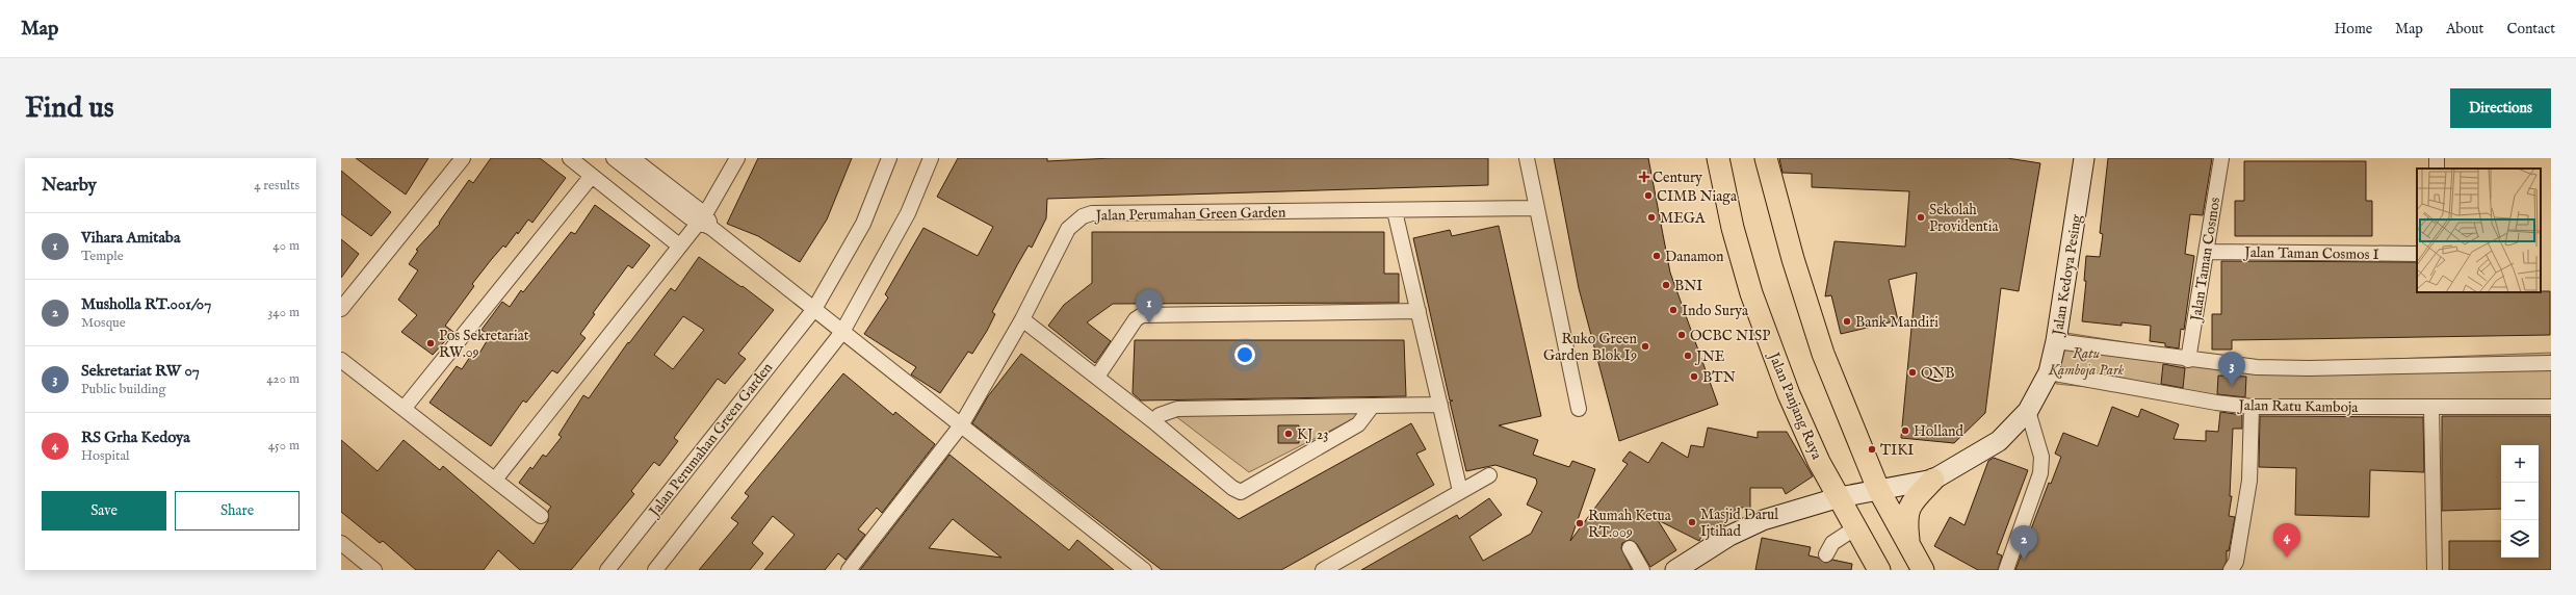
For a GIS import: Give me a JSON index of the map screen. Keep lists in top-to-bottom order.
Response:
{
  "streets": {
    "main road": ["Jalan Panjang Raya"],
    "street": [
      "Jalan Perumahan Green Garden",
      "Jalan Taman Cosmos I",
      "Jalan Taman Cosmos",
      "Jalan Kedoya Pesing",
      "Jalan Ratu Kamboja"
    ]
  },
  "crossings": [
    ["Jalan Taman Cosmos I", "Jalan Taman Cosmos"],
    ["Jalan Kedoya Pesing", "Jalan Panjang Raya"],
    ["Jalan Kedoya Pesing", "Jalan Ratu Kamboja"]
  ],
  "parks": ["Ratu Kamboja Park"],
  "places": {
    "health": ["Century"],
    "other": [
      "CIMB Niaga",
      "MEGA",
      "Sekolah Providentia",
      "Danamon",
      "BNI",
      "Indo Surya",
      "Bank Mandiri",
      "OCBC NISP",
      "Pos Sekretariat RW.09",
      "Ruko Green Garden Blok I9",
      "JNE",
      "QNB",
      "BTN",
      "Holland",
      "KJ 23",
      "TIKI",
      "Masjid Darul Ijtihad",
      "Rumah Ketua RT.009"
    ]
  },
  "page": {
    "header": "Map",
    "nav": [
      "Home",
      "Map",
      "About",
      "Contact"
    ],
    "buttons": [
      "Directions",
      ["Save", "Share"]
    ],
    "title": "Find us",
    "heading": ["Nearby", "4 results"],
    "list": [
      {
        "mark": "1",
        "name": "Vihara Amitaba",
        "note": "Temple",
        "value": "40 m"
      },
      {
        "mark": "2",
        "name": "Musholla RT.001/07",
        "note": "Mosque",
        "value": "340 m"
      },
      {
        "mark": "3",
        "name": "Sekretariat RW 07",
        "note": "Public building",
        "value": "420 m"
      },
      {
        "mark": "4",
        "name": "RS Grha Kedoya",
        "note": "Hospital",
        "value": "450 m"
      }
    ],
    "pins": [
      "1",
      "3",
      "4",
      "2"
    ],
    "map_buttons": ["+", "−"]
  }
}
